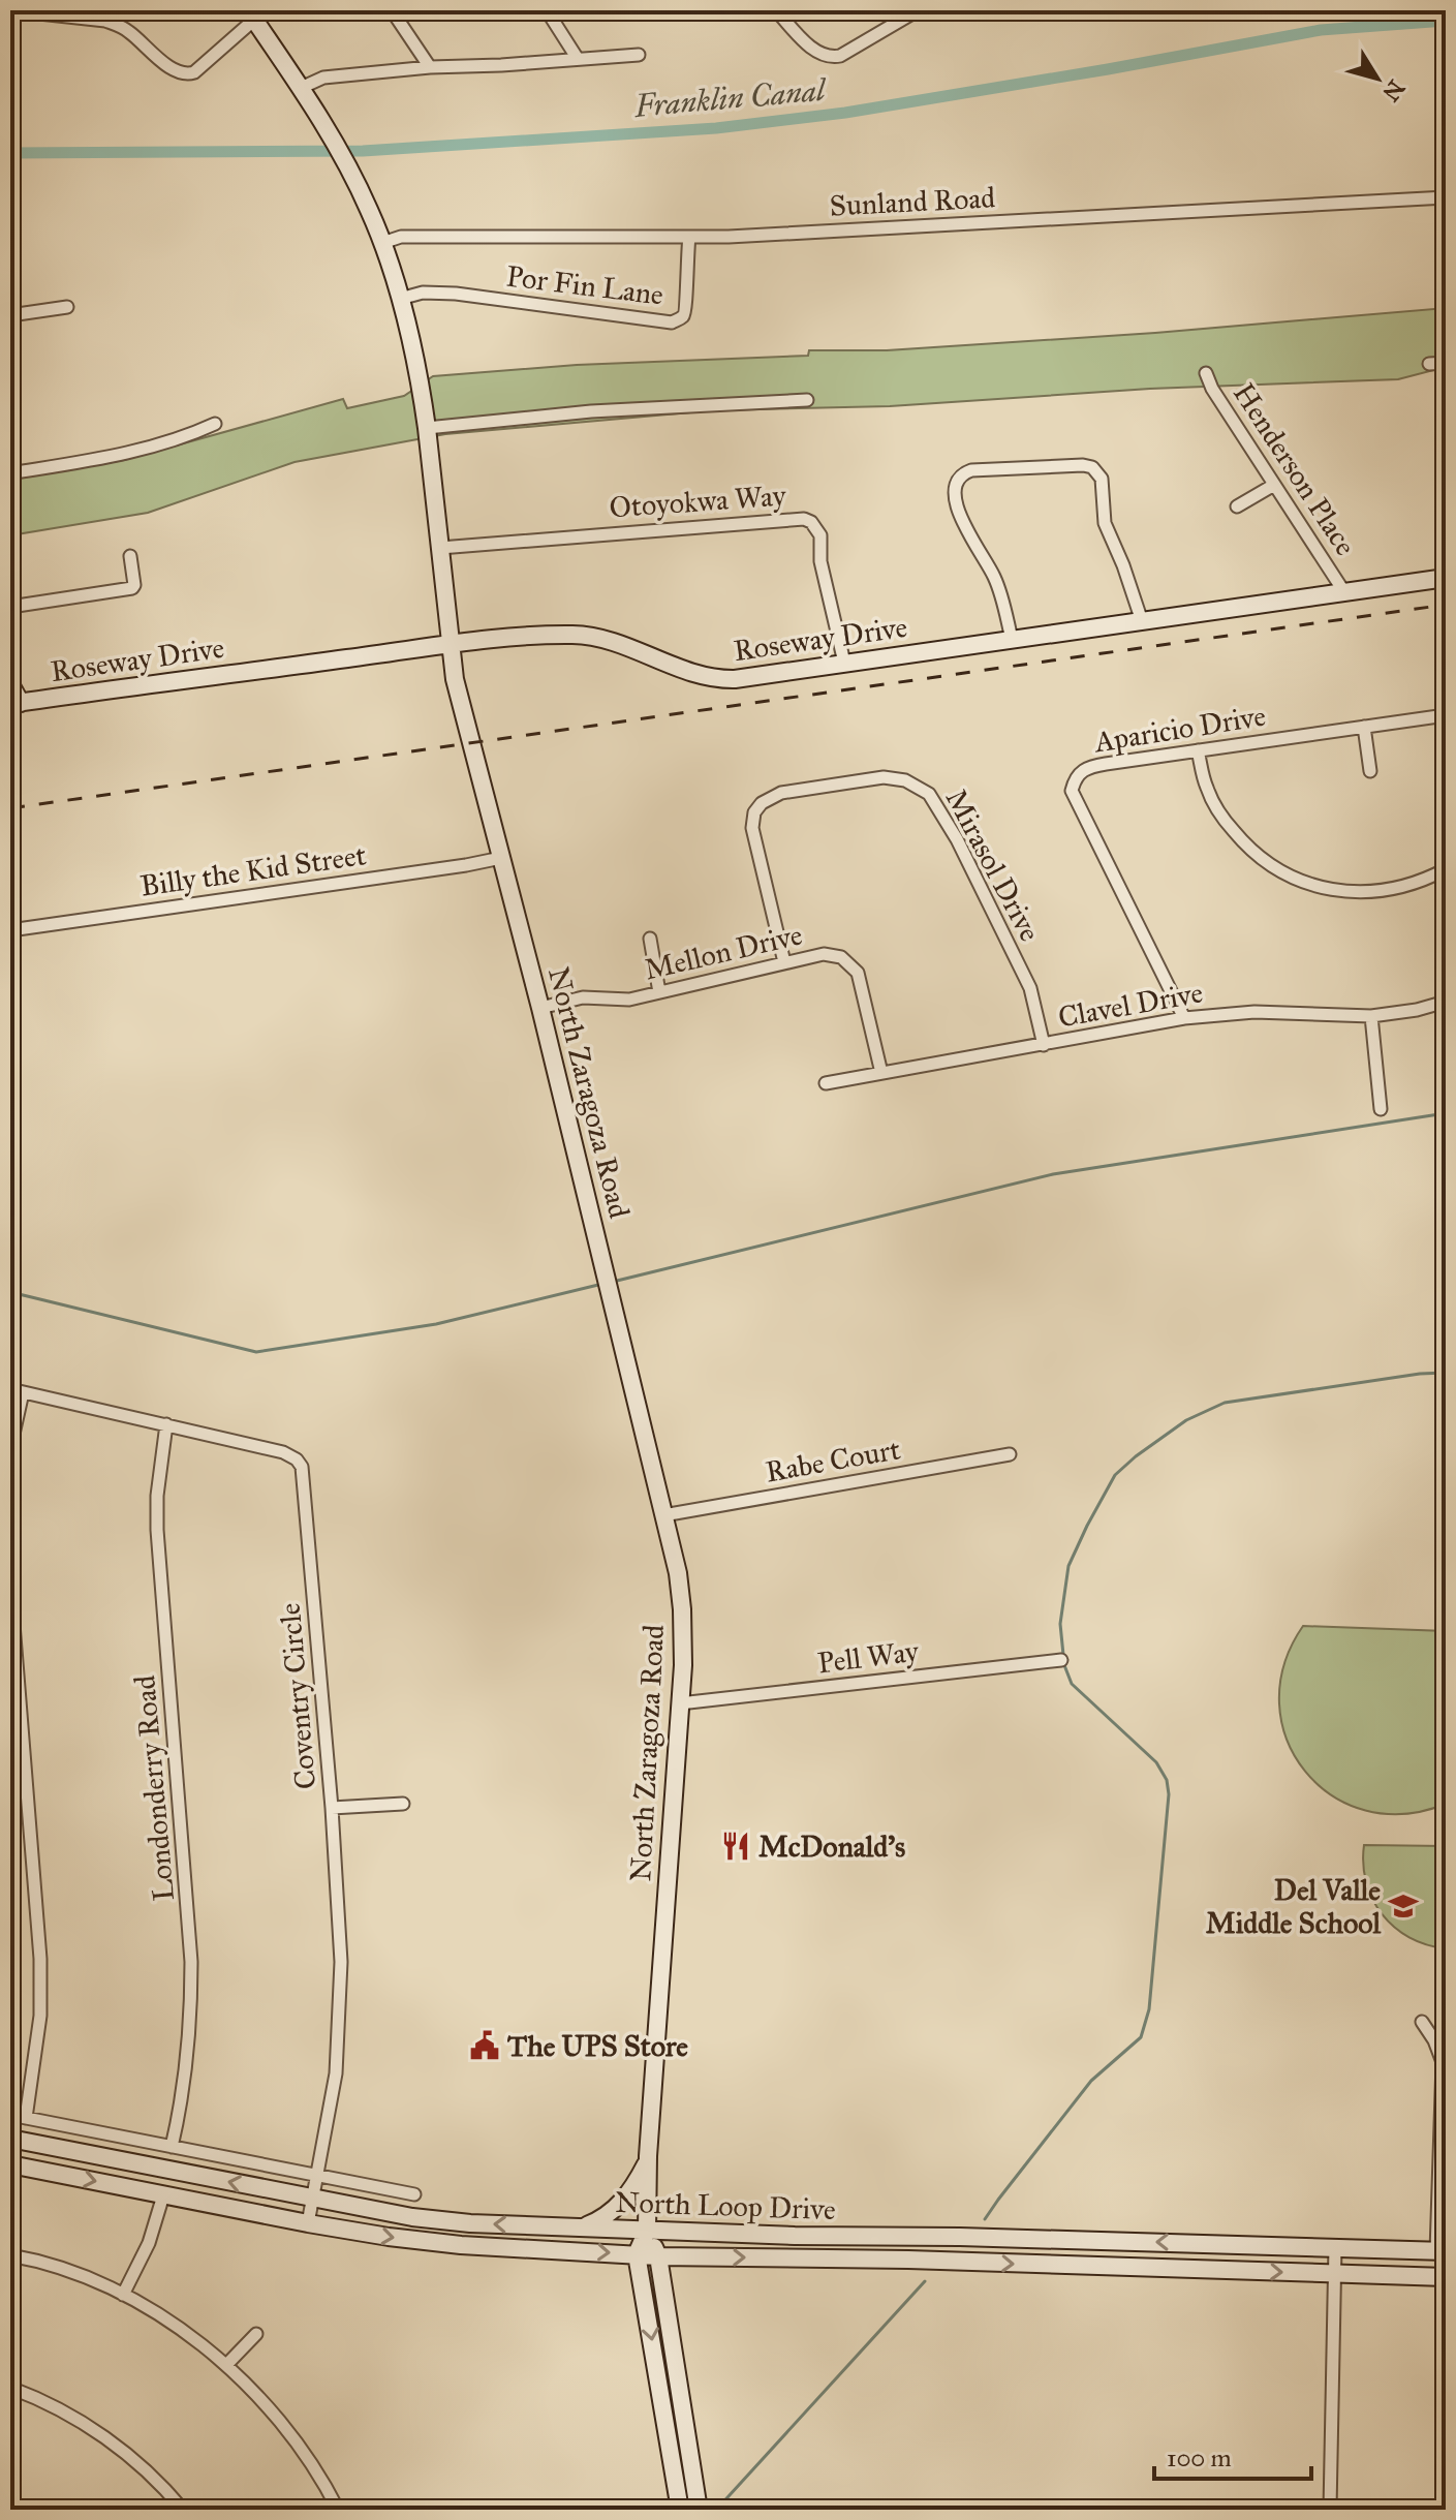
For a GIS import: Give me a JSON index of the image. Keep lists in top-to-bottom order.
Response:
{
  "streets": {
    "main road": ["Roseway Drive", "North Zaragoza Road", "North Loop Drive"],
    "street": [
      "Sunland Road",
      "Por Fin Lane",
      "Henderson Place",
      "Otoyokwa Way",
      "Aparicio Drive",
      "Mirasol Drive",
      "Billy the Kid Street",
      "Mellon Drive",
      "Clavel Drive",
      "Rabe Court",
      "Pell Way",
      "Coventry Circle",
      "Londonderry Road"
    ]
  },
  "crossings": [
    ["Sunland Road", "Por Fin Lane"],
    ["Sunland Road", "North Zaragoza Road"],
    ["Por Fin Lane", "North Zaragoza Road"],
    ["Henderson Place", "Roseway Drive"],
    ["Otoyokwa Way", "Roseway Drive"],
    ["Otoyokwa Way", "North Zaragoza Road"],
    ["Roseway Drive", "North Zaragoza Road"],
    ["Aparicio Drive", "Clavel Drive"],
    ["Mirasol Drive", "Mellon Drive"],
    ["Mirasol Drive", "Clavel Drive"],
    ["Billy the Kid Street", "North Zaragoza Road"],
    ["Mellon Drive", "Clavel Drive"],
    ["Mellon Drive", "North Zaragoza Road"],
    ["North Zaragoza Road", "Rabe Court"],
    ["North Zaragoza Road", "Pell Way"],
    ["North Zaragoza Road", "North Loop Drive"],
    ["Coventry Circle", "Londonderry Road"],
    ["Coventry Circle", "North Loop Drive"]
  ],
  "water": ["Franklin Canal"],
  "places": {
    "restaurant": ["McDonald's"],
    "school or university": ["Del Valle Middle School"],
    "public building": ["The UPS Store"]
  },
  "scale_bar": "100 m",
  "north": "bottom right"
}
